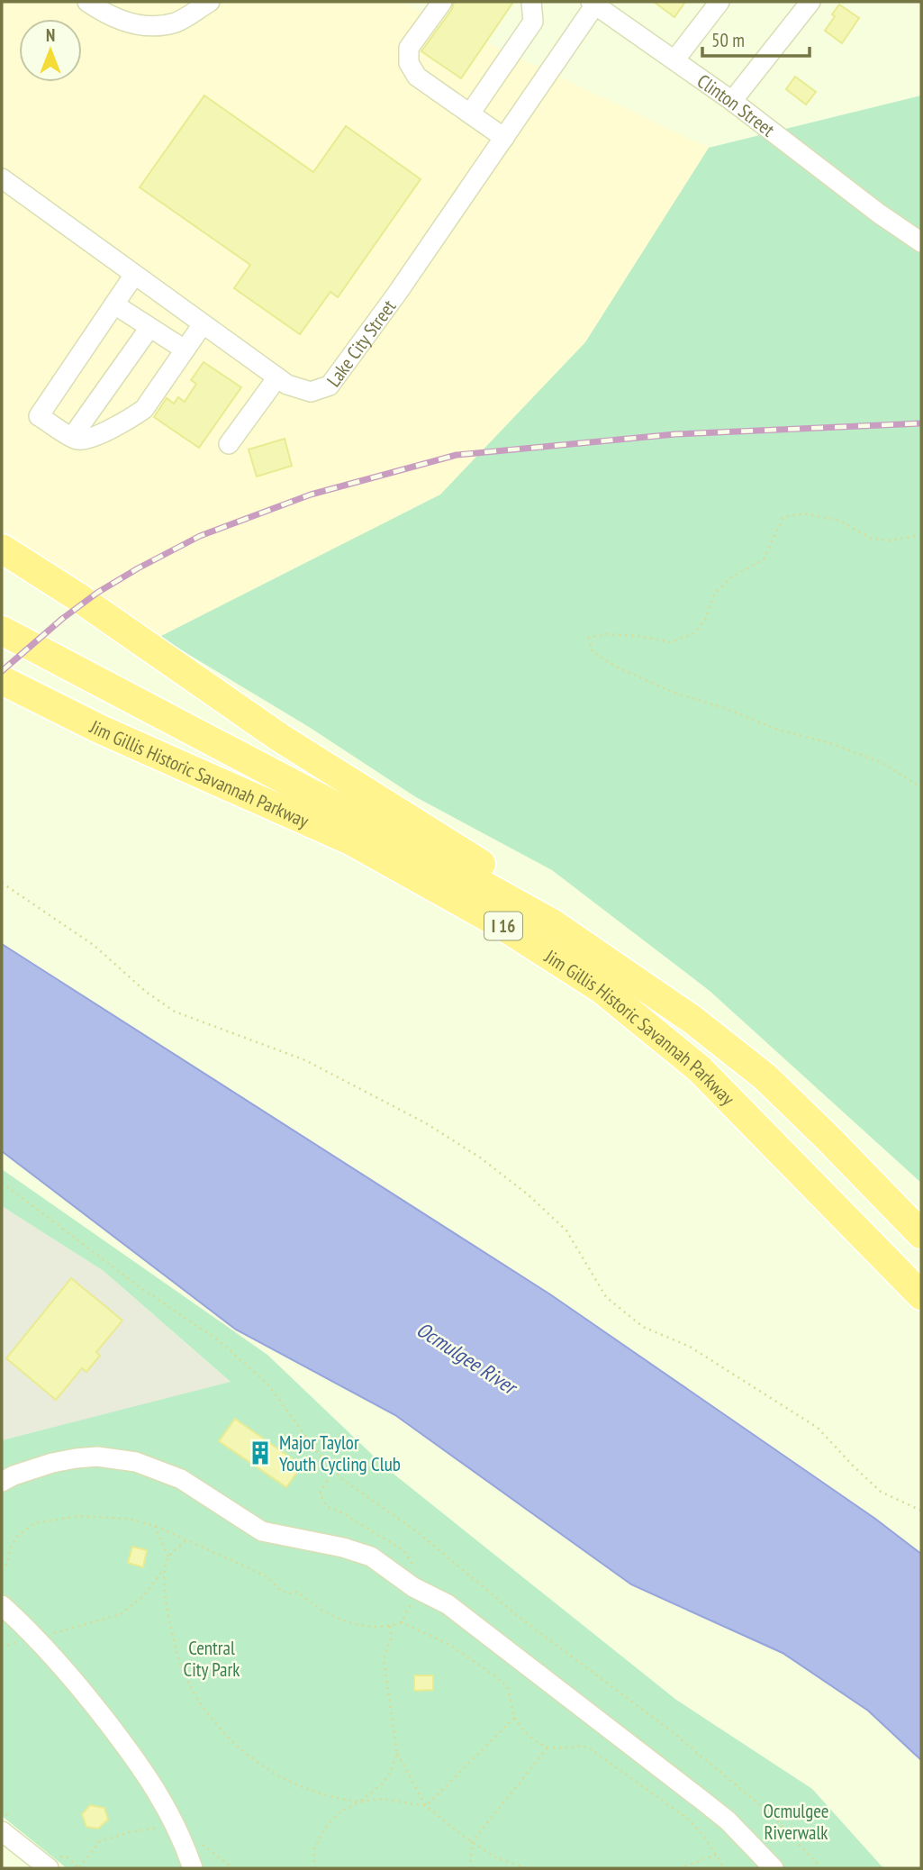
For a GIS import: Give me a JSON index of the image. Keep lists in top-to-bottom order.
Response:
{
  "streets": {
    "highway": ["Jim Gillis Historic Savannah Parkway", "I 16"],
    "street": ["Clinton Street", "Lake City Street"]
  },
  "crossings": [
    ["Clinton Street", "Lake City Street"]
  ],
  "water": ["Ocmulgee River"],
  "parks": ["Central City Park", "Ocmulgee Riverwalk"],
  "places": {
    "building": ["Major Taylor Youth Cycling Club"]
  },
  "scale_bar": "50 m",
  "north": "top"
}
